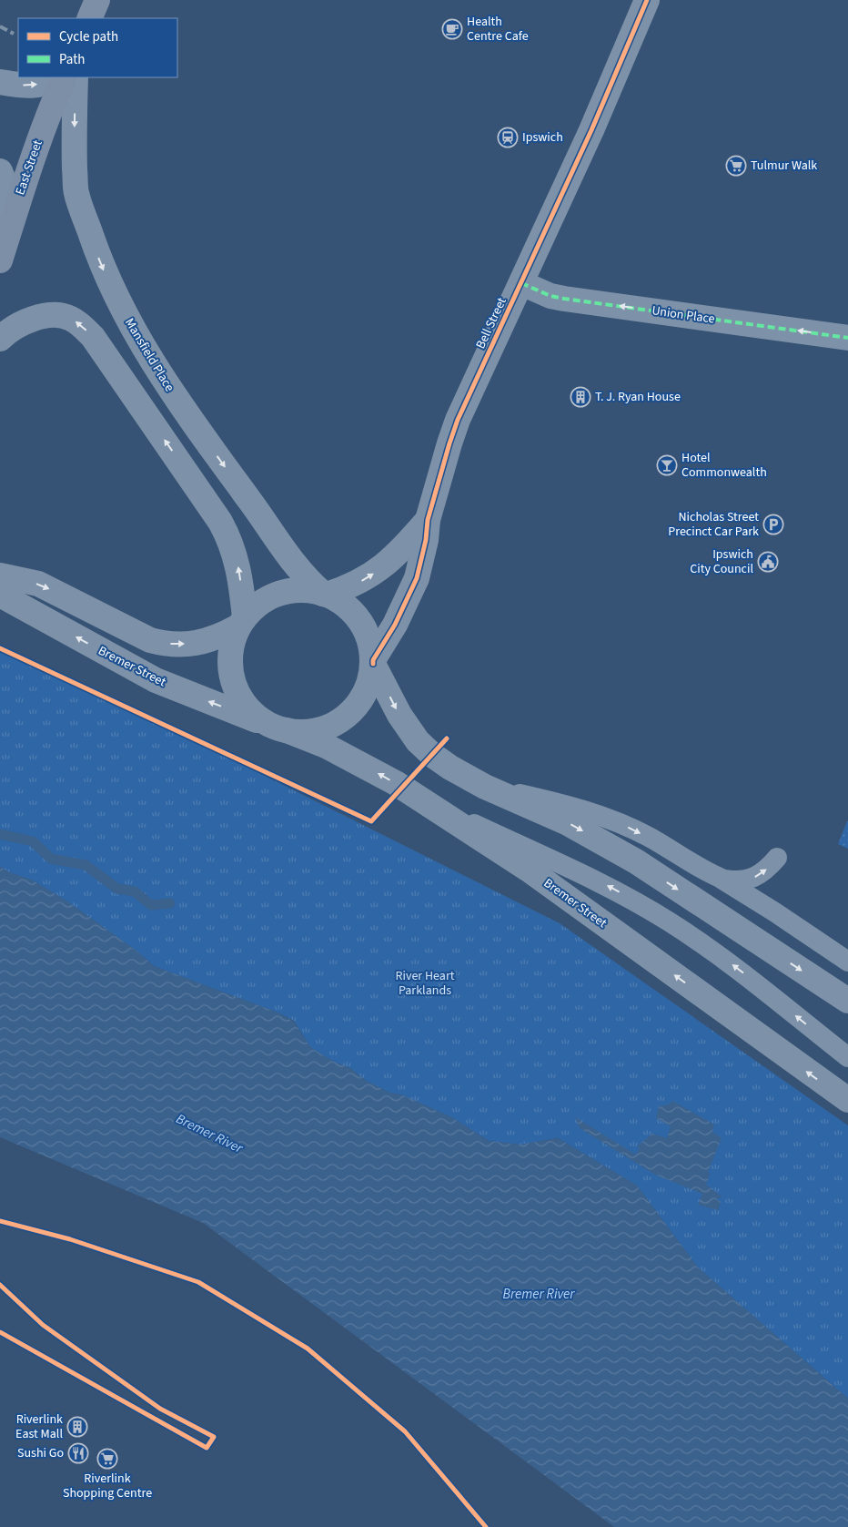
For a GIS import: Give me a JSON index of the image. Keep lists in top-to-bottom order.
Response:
{
  "streets": {
    "main road": ["East Street"],
    "street": [
      "Union Place",
      "Bell Street",
      "Mansfield Place",
      "Bremer Street"
    ]
  },
  "crossings": [
    ["Union Place", "Bell Street"],
    ["Bell Street", "Mansfield Place"],
    ["Bell Street", "Bremer Street"],
    ["Mansfield Place", "Bremer Street"]
  ],
  "one_way": ["Union Place", "Mansfield Place"],
  "water": ["Bremer River"],
  "parks": ["River Heart Parklands"],
  "places": {
    "cafe": ["Health Centre Cafe"],
    "station": ["Ipswich"],
    "supermarket": ["Tulmur Walk", "Riverlink Shopping Centre"],
    "building": ["T. J. Ryan House", "Riverlink East Mall"],
    "bar": ["Hotel Commonwealth"],
    "parking": ["Nicholas Street Precinct Car Park"],
    "public building": ["Ipswich City Council"],
    "restaurant": ["Sushi Go"]
  },
  "legend": ["Cycle path", "Path"]
}
